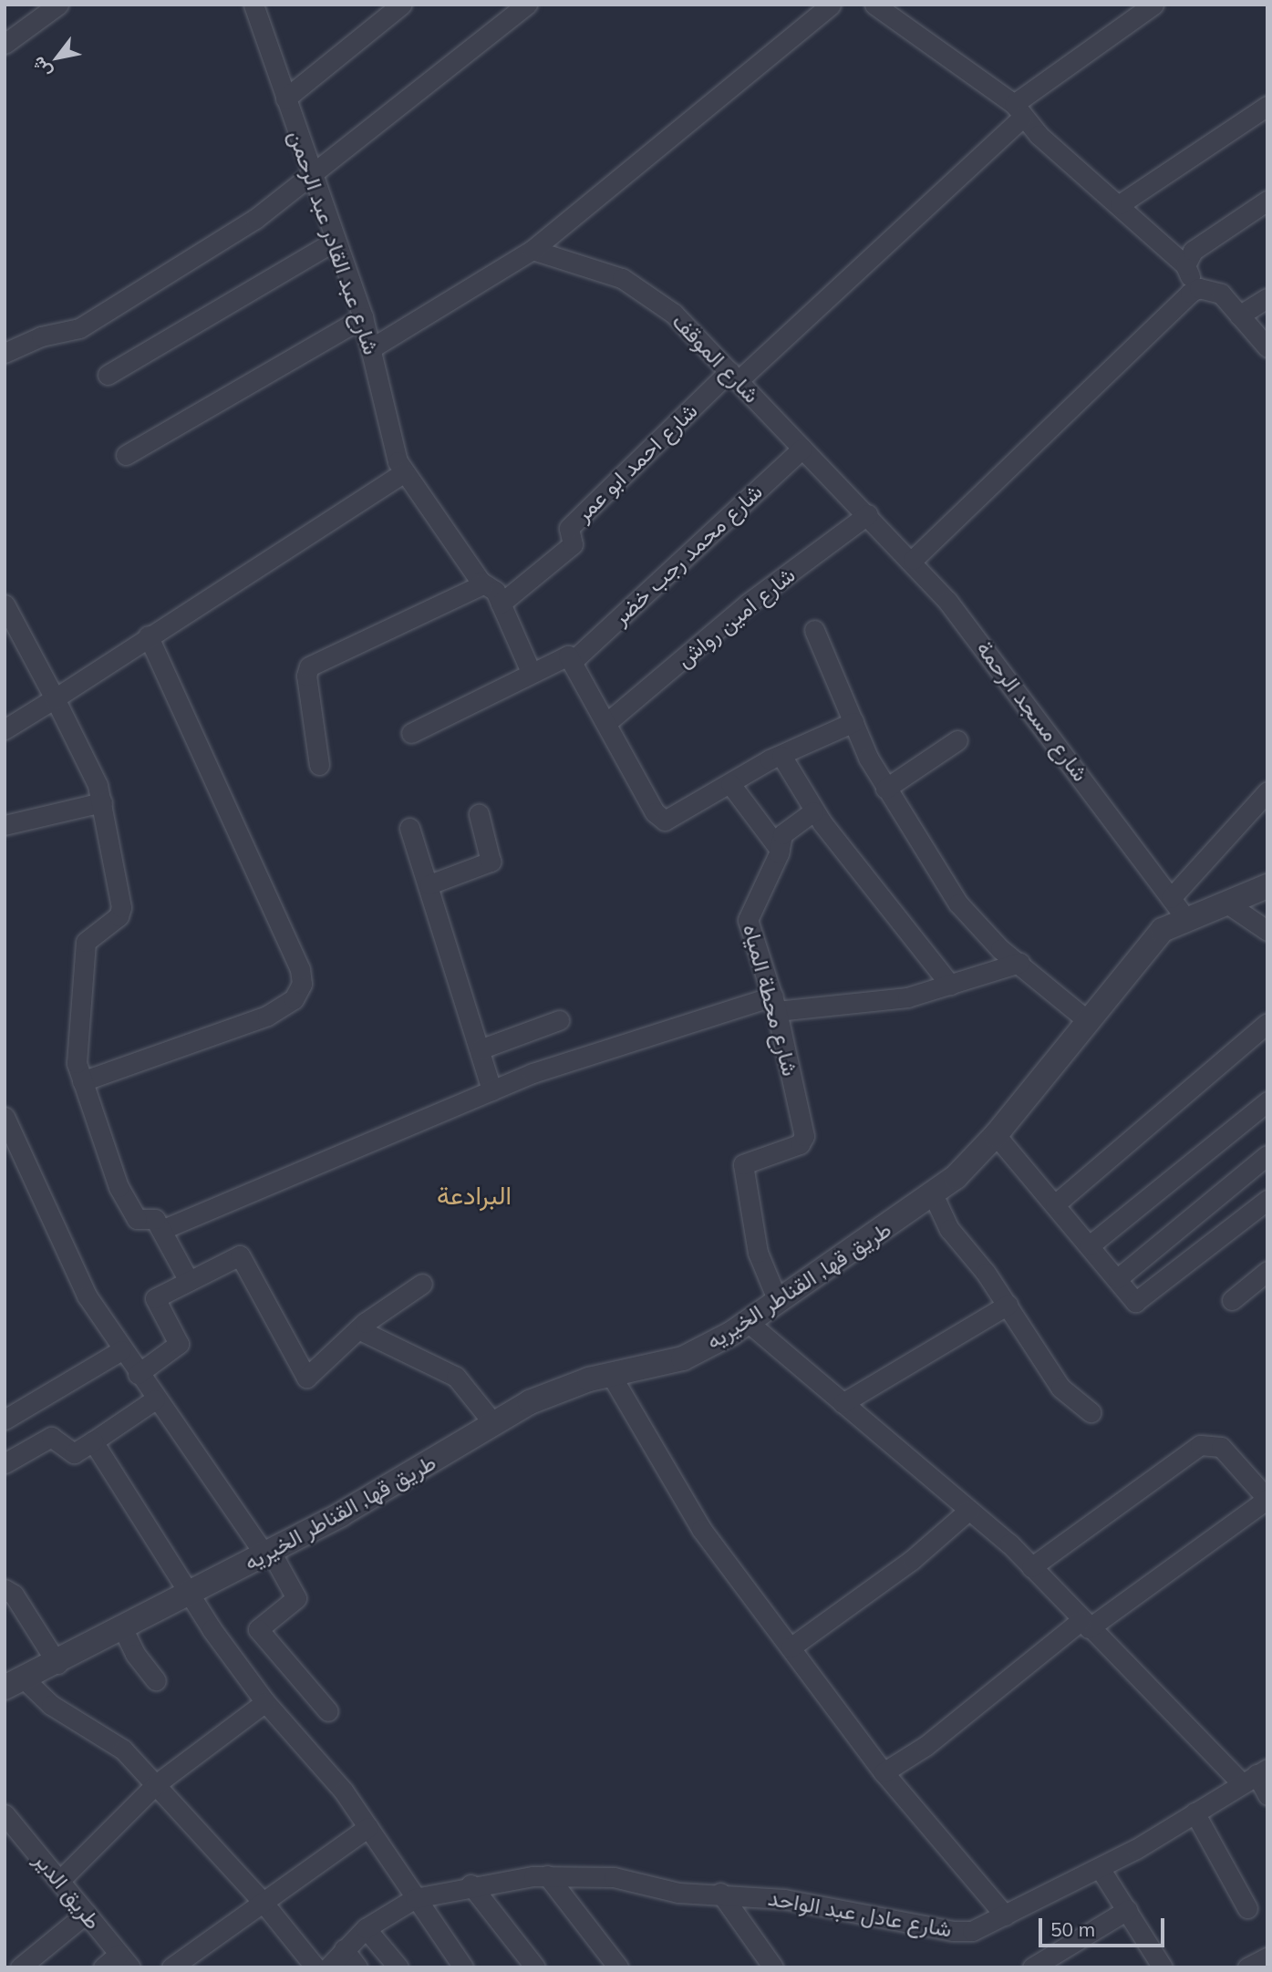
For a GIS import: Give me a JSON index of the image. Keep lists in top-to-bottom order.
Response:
{
  "streets": {
    "street": [
      "شارع عبد القادر عبد الرحمن",
      "شارع الموقف",
      "شارع احمد ابو عمر",
      "شارع محمد رجب خضر",
      "شارع امين رواش",
      "شارع مسجد الرحمة",
      "شارع محطة المياه",
      "طريق قها, القناطر الخيريه",
      "طريق الدير",
      "شارع عادل عبد الواحد"
    ]
  },
  "crossings": [
    ["شارع عبد القادر عبد الرحمن", "شارع احمد ابو عمر"],
    ["شارع الموقف", "شارع احمد ابو عمر"],
    ["شارع الموقف", "شارع محمد رجب خضر"],
    ["شارع الموقف", "شارع امين رواش"],
    ["شارع الموقف", "شارع مسجد الرحمة"],
    ["شارع امين رواش", "شارع مسجد الرحمة"],
    ["شارع مسجد الرحمة", "طريق قها, القناطر الخيريه"],
    ["شارع محطة المياه", "طريق قها, القناطر الخيريه"]
  ],
  "districts": ["البرادعة"],
  "scale_bar": "50 m",
  "north": "bottom left"
}
